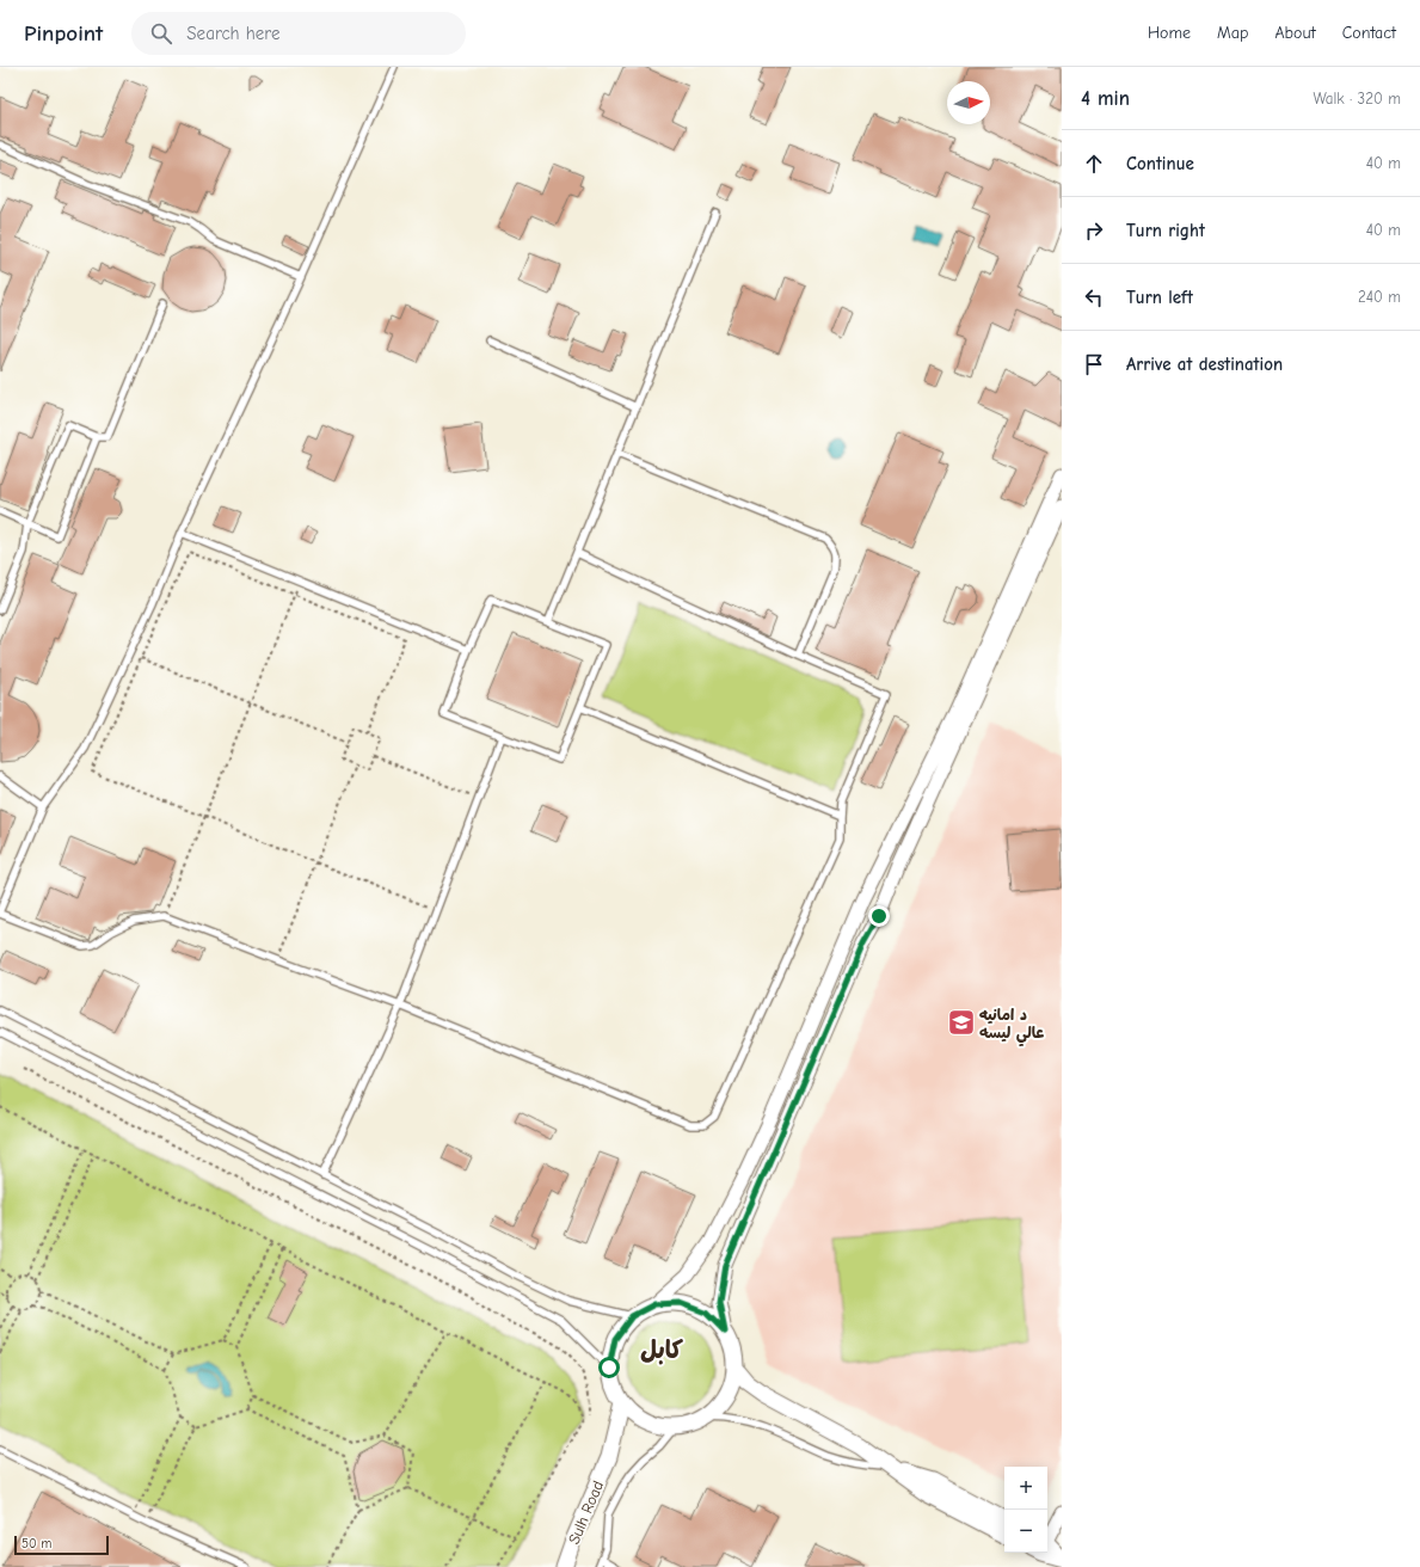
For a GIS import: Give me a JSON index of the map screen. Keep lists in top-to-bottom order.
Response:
{
  "streets": {
    "street": ["Sulh Road"]
  },
  "districts": ["کابل"],
  "places": {
    "school or university": ["د امانیه عالي لیسه"]
  },
  "scale_bar": "50 m",
  "north": "right",
  "page": {
    "header": "Pinpoint",
    "search": "Search here",
    "nav": [
      "Home",
      "Map",
      "About",
      "Contact"
    ],
    "heading": ["4 min", "Walk · 320 m"],
    "list": [
      ["Continue", "40 m"],
      ["Turn right", "40 m"],
      ["Turn left", "240 m"],
      "Arrive at destination"
    ],
    "map_buttons": ["+", "−"],
    "scale": "50 m"
  }
}
